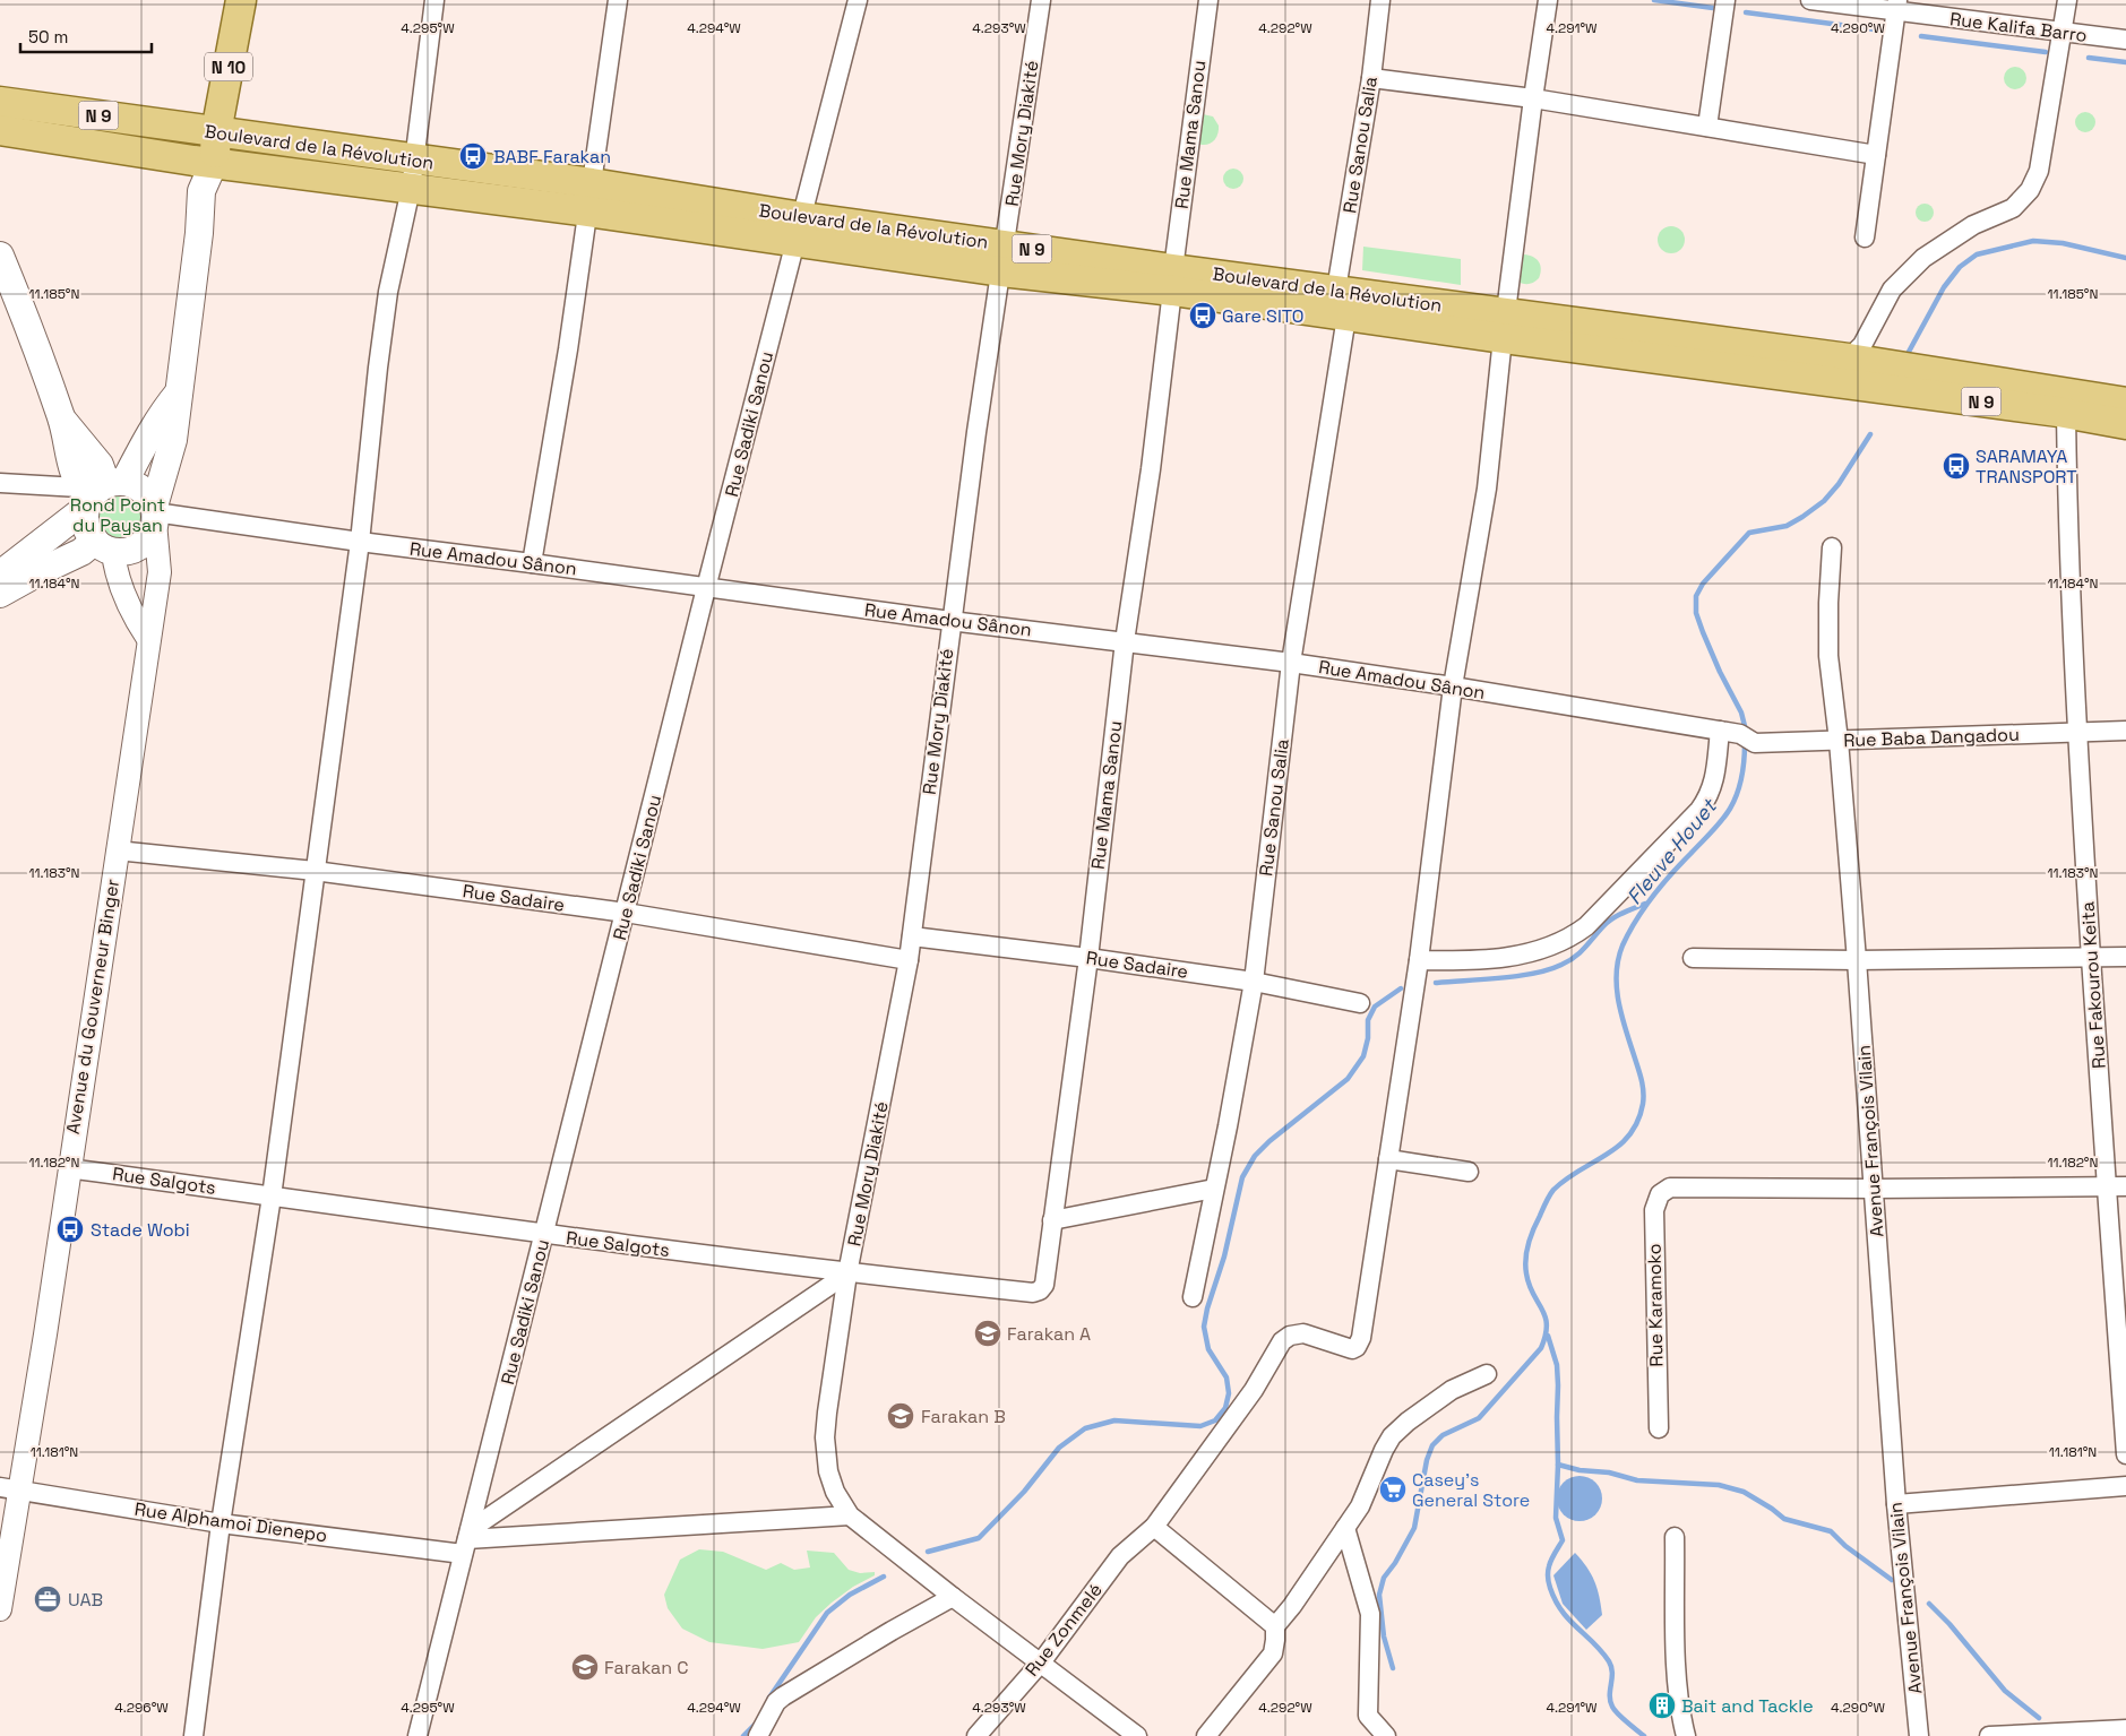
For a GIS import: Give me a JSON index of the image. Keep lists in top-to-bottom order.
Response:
{
  "streets": {
    "main road": [
      "N 10",
      "N 9",
      "Boulevard de la Révolution",
      "Avenue du Gouverneur Binger"
    ],
    "street": [
      "Rue Kalifa Barro",
      "Rue Mory Diakité",
      "Rue Mama Sanou",
      "Rue Sanou Salia",
      "Rue Sadiki Sanou",
      "Rue Amadou Sânon",
      "Rue Baba Dangadou",
      "Rue Sadaire",
      "Rue Fakourou Keita",
      "Avenue François Vilain",
      "Rue Salgots",
      "Rue Karamoko",
      "Rue Alphamoi Dienepo",
      "Rue Zonmelé"
    ]
  },
  "crossings": [
    ["N 10", "Boulevard de la Révolution"],
    ["N 10", "Avenue du Gouverneur Binger"],
    ["N 9", "Boulevard de la Révolution"],
    ["N 9", "Rue Fakourou Keita"],
    ["Rue Mory Diakité", "Boulevard de la Révolution"],
    ["Rue Mory Diakité", "Rue Amadou Sânon"],
    ["Rue Mory Diakité", "Rue Sadaire"],
    ["Rue Mory Diakité", "Rue Salgots"],
    ["Rue Mory Diakité", "Rue Alphamoi Dienepo"],
    ["Rue Mama Sanou", "Boulevard de la Révolution"],
    ["Rue Mama Sanou", "Rue Amadou Sânon"],
    ["Rue Mama Sanou", "Rue Sadaire"],
    ["Rue Mama Sanou", "Rue Salgots"],
    ["Rue Sanou Salia", "Boulevard de la Révolution"],
    ["Rue Sanou Salia", "Rue Amadou Sânon"],
    ["Rue Sanou Salia", "Rue Sadaire"],
    ["Boulevard de la Révolution", "Rue Sadiki Sanou"],
    ["Boulevard de la Révolution", "Avenue du Gouverneur Binger"],
    ["Rue Sadiki Sanou", "Rue Amadou Sânon"],
    ["Rue Sadiki Sanou", "Rue Sadaire"],
    ["Rue Sadiki Sanou", "Rue Salgots"],
    ["Rue Sadiki Sanou", "Rue Alphamoi Dienepo"],
    ["Rue Amadou Sânon", "Rue Baba Dangadou"],
    ["Rue Amadou Sânon", "Avenue du Gouverneur Binger"],
    ["Rue Baba Dangadou", "Rue Fakourou Keita"],
    ["Rue Baba Dangadou", "Avenue François Vilain"],
    ["Rue Sadaire", "Avenue du Gouverneur Binger"],
    ["Avenue du Gouverneur Binger", "Rue Salgots"],
    ["Avenue du Gouverneur Binger", "Rue Alphamoi Dienepo"],
    ["Avenue François Vilain", "Rue Karamoko"]
  ],
  "water": ["Fleuve Houet"],
  "parks": ["Rond Point du Paysan"],
  "places": {
    "bus stop": [
      "BABF Farakan",
      "Gare SITO",
      "SARAMAYA TRANSPORT",
      "Stade Wobi"
    ],
    "school or university": ["Farakan A", "Farakan B", "Farakan C"],
    "supermarket": ["Casey's General Store"],
    "office": ["UAB"],
    "building": ["Bait and Tackle"]
  },
  "scale_bar": "50 m",
  "coordinates": [
    "4.295°W",
    "4.294°W",
    "4.293°W",
    "4.292°W",
    "4.291°W",
    "4.290°W",
    "11.185°N",
    "11.184°N",
    "11.183°N",
    "11.182°N",
    "11.181°N",
    "4.296°W"
  ]
}
